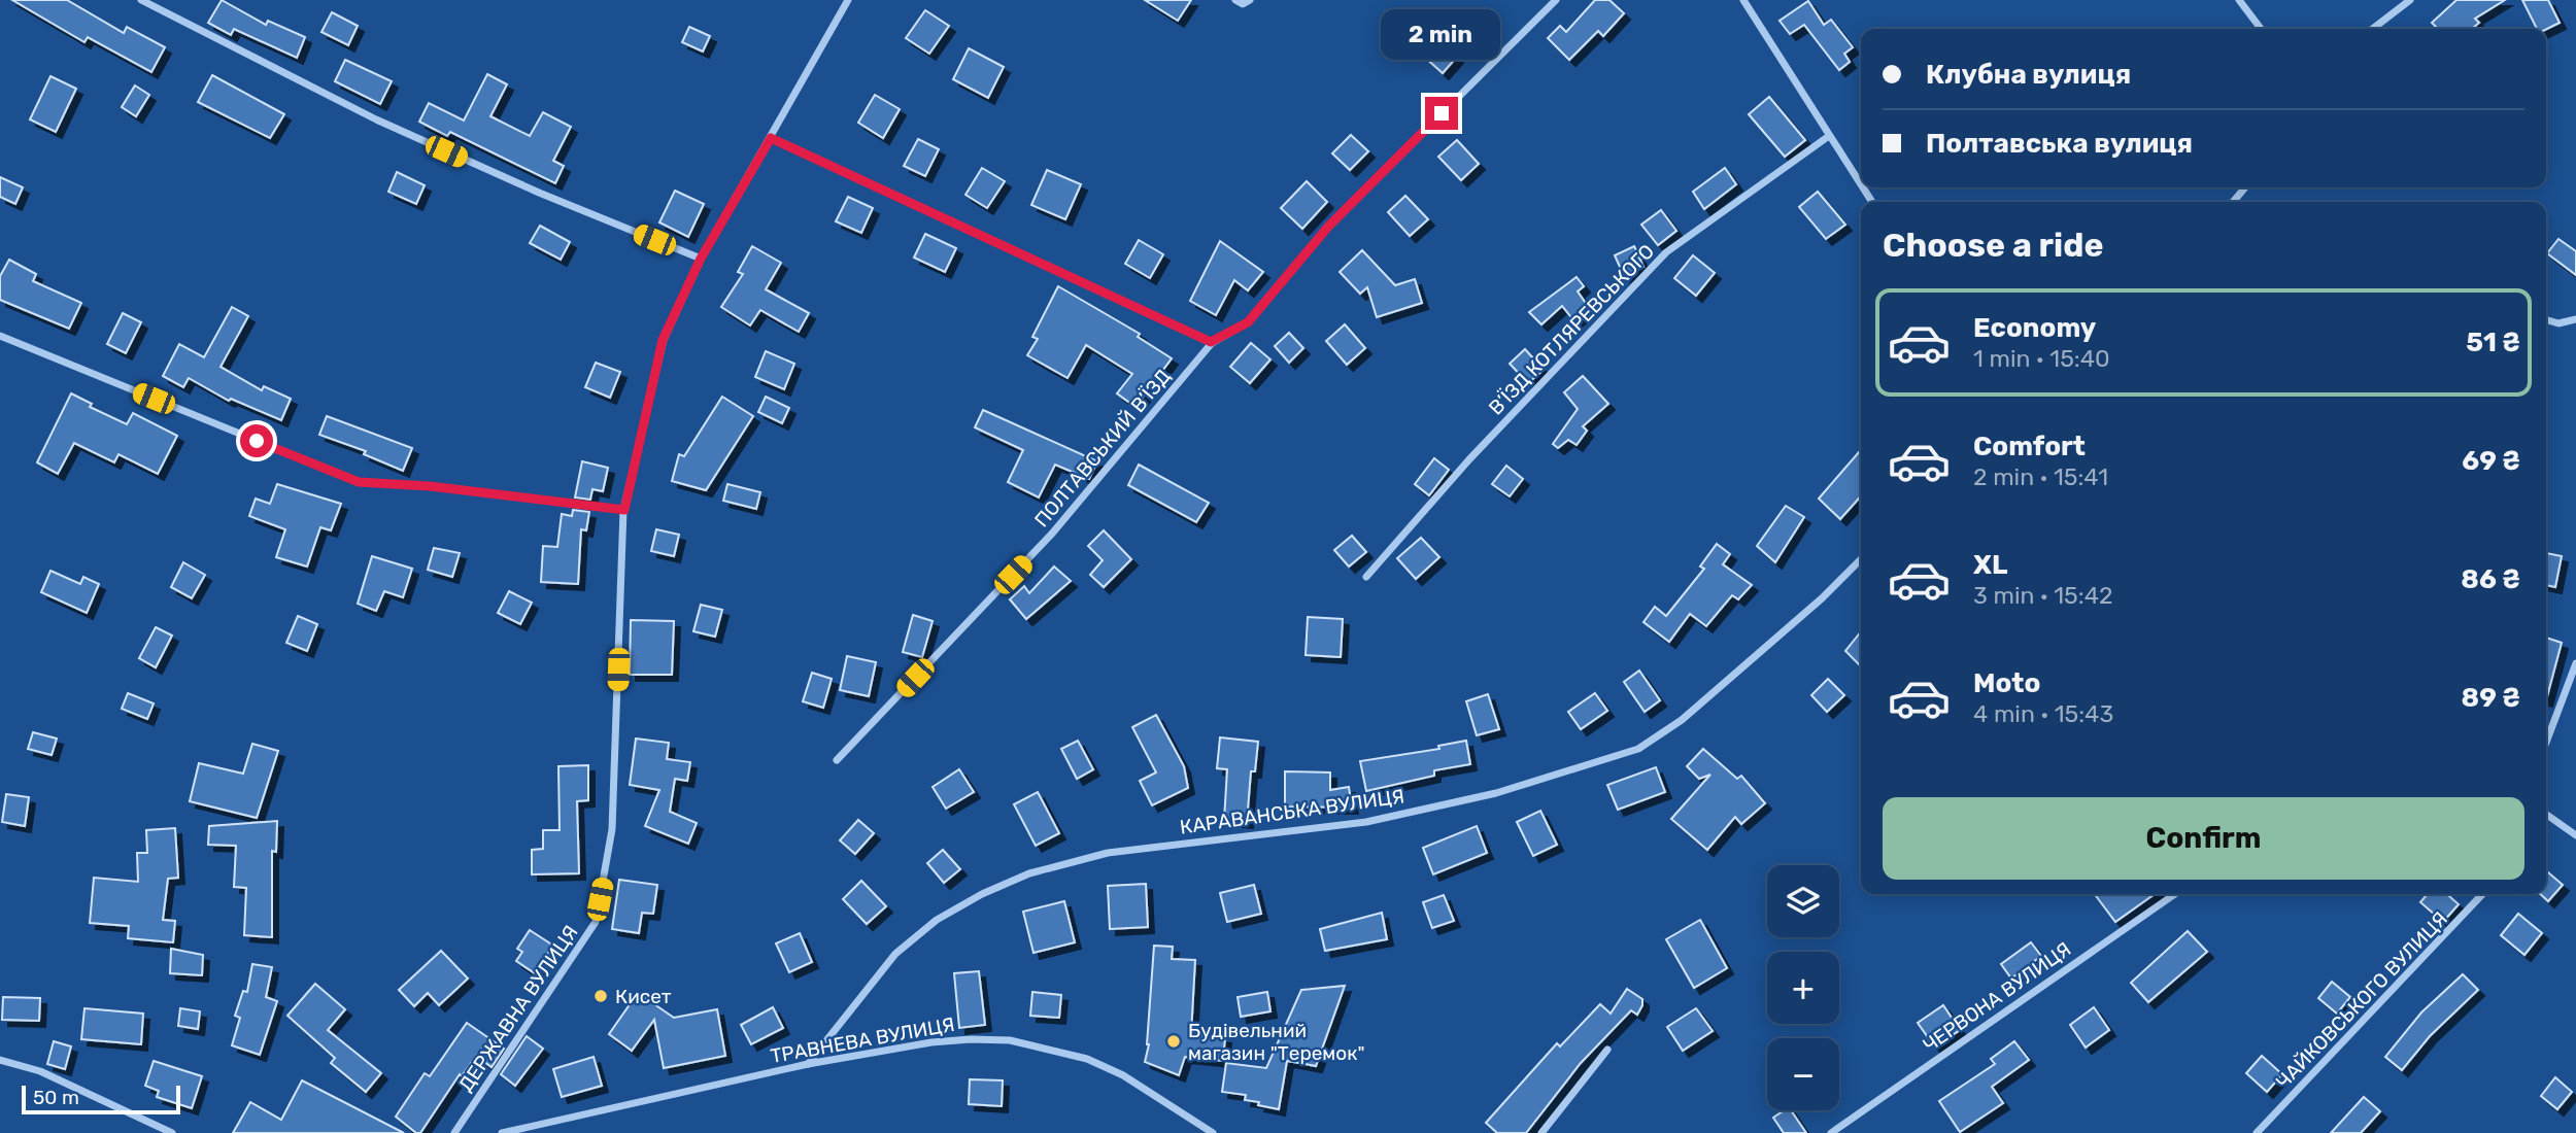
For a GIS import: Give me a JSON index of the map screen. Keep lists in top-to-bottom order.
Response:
{
  "streets": {
    "street": [
      "В’ЇЗД КОТЛЯРЕВСЬКОГО",
      "ПОЛТАВСЬКИЙ В’ЇЗД",
      "КАРАВАНСЬКА ВУЛИЦЯ",
      "ЧЕРВОНА ВУЛИЦЯ",
      "ЧАЙКОВСЬКОГО ВУЛИЦЯ",
      "ДЕРЖАВНА ВУЛИЦЯ",
      "ТРАВНЕВА ВУЛИЦЯ"
    ]
  },
  "crossings": [
    ["КАРАВАНСЬКА ВУЛИЦЯ", "ТРАВНЕВА ВУЛИЦЯ"]
  ],
  "places": ["Кисет", "Будівельний магазин \"Теремок\""],
  "scale_bar": "50 m",
  "page": {
    "bubble": "2 min",
    "banner": ["Клубна вулиця", "Полтавська вулиця"],
    "heading": "Choose a ride",
    "list": [
      {
        "name": "Economy",
        "note": "1 min · 15:40",
        "value": "51 ₴"
      },
      {
        "name": "Comfort",
        "note": "2 min · 15:41",
        "value": "69 ₴"
      },
      {
        "name": "XL",
        "note": "3 min · 15:42",
        "value": "86 ₴"
      },
      {
        "name": "Moto",
        "note": "4 min · 15:43",
        "value": "89 ₴"
      }
    ],
    "buttons": "Confirm",
    "map_buttons": ["+", "−"],
    "scale": "50 m"
  }
}
